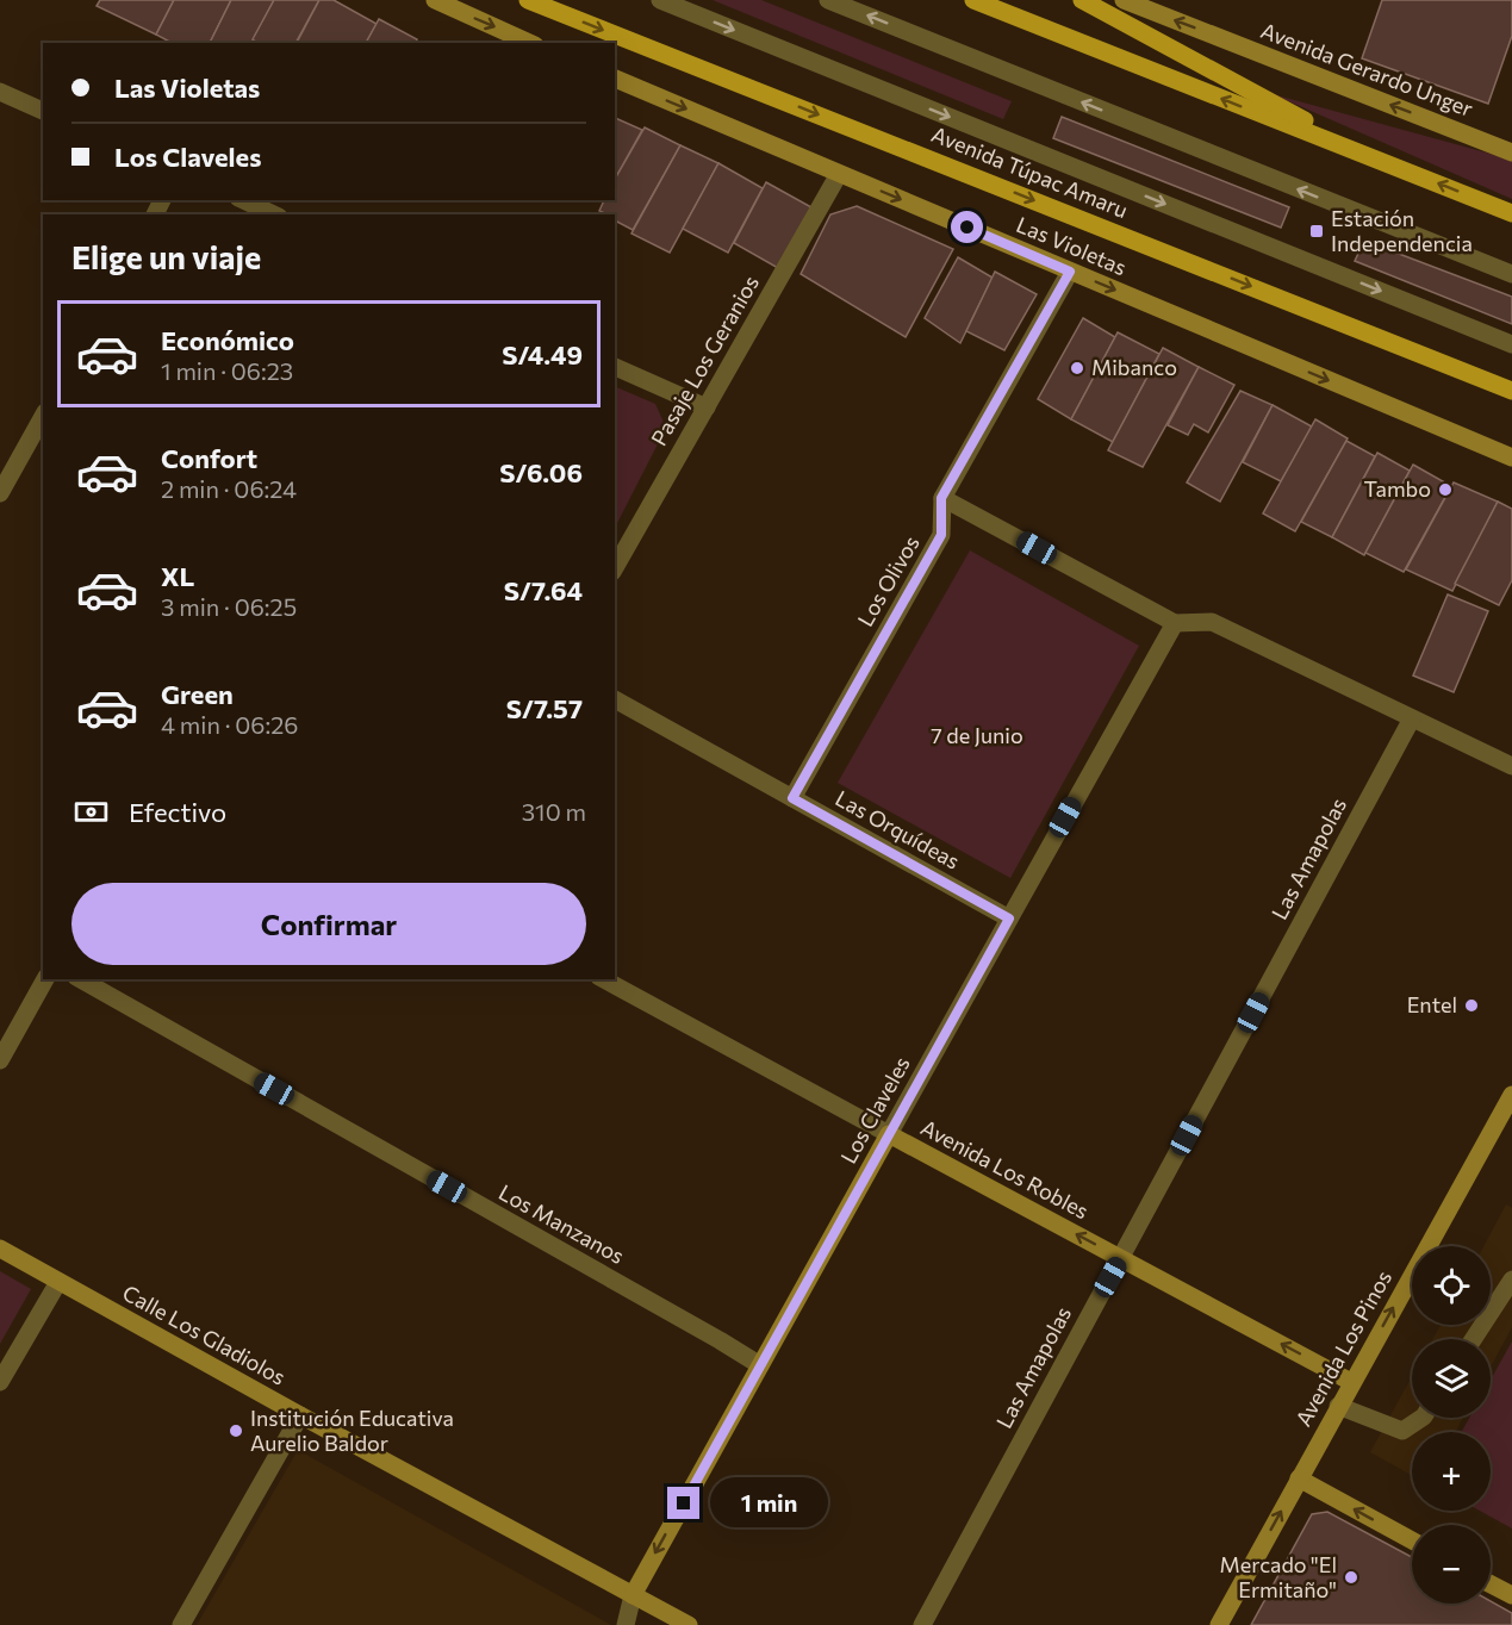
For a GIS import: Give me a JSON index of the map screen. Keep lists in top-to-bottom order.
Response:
{
  "streets": {
    "main road": ["Avenida Túpac Amaru"],
    "street": [
      "Avenida Gerardo Unger",
      "Las Violetas",
      "Pasaje Los Geranios",
      "Los Olivos",
      "Las Orquídeas",
      "Las Amapolas",
      "Los Claveles",
      "Avenida Los Robles",
      "Los Manzanos",
      "Calle Los Gladiolos",
      "Avenida Los Pinos"
    ]
  },
  "crossings": [
    ["Las Violetas", "Pasaje Los Geranios"],
    ["Las Violetas", "Los Olivos"],
    ["Los Olivos", "Las Orquídeas"],
    ["Las Orquídeas", "Los Claveles"],
    ["Las Amapolas", "Avenida Los Robles"],
    ["Los Claveles", "Avenida Los Robles"],
    ["Los Claveles", "Los Manzanos"],
    ["Los Claveles", "Calle Los Gladiolos"],
    ["Avenida Los Robles", "Avenida Los Pinos"]
  ],
  "one_way": ["Avenida Túpac Amaru", "Avenida Los Robles", "Avenida Los Pinos"],
  "parks": ["7 de Junio"],
  "places": {
    "transit": ["Estación Independencia"],
    "other": [
      "Mibanco",
      "Tambo",
      "Entel",
      "Institución Educativa Aurelio Baldor",
      "Mercado \"El Ermitaño\""
    ]
  },
  "page": {
    "banner": ["Las Violetas", "Los Claveles"],
    "heading": "Elige un viaje",
    "list": [
      {
        "name": "Económico",
        "note": "1 min · 06:23",
        "value": "S/4.49"
      },
      {
        "name": "Confort",
        "note": "2 min · 06:24",
        "value": "S/6.06"
      },
      {
        "name": "XL",
        "note": "3 min · 06:25",
        "value": "S/7.64"
      },
      {
        "name": "Green",
        "note": "4 min · 06:26",
        "value": "S/7.57"
      }
    ],
    "pay": ["Efectivo", "310 m"],
    "buttons": "Confirmar",
    "map_buttons": ["+", "−"],
    "bubble": "1 min"
  }
}
